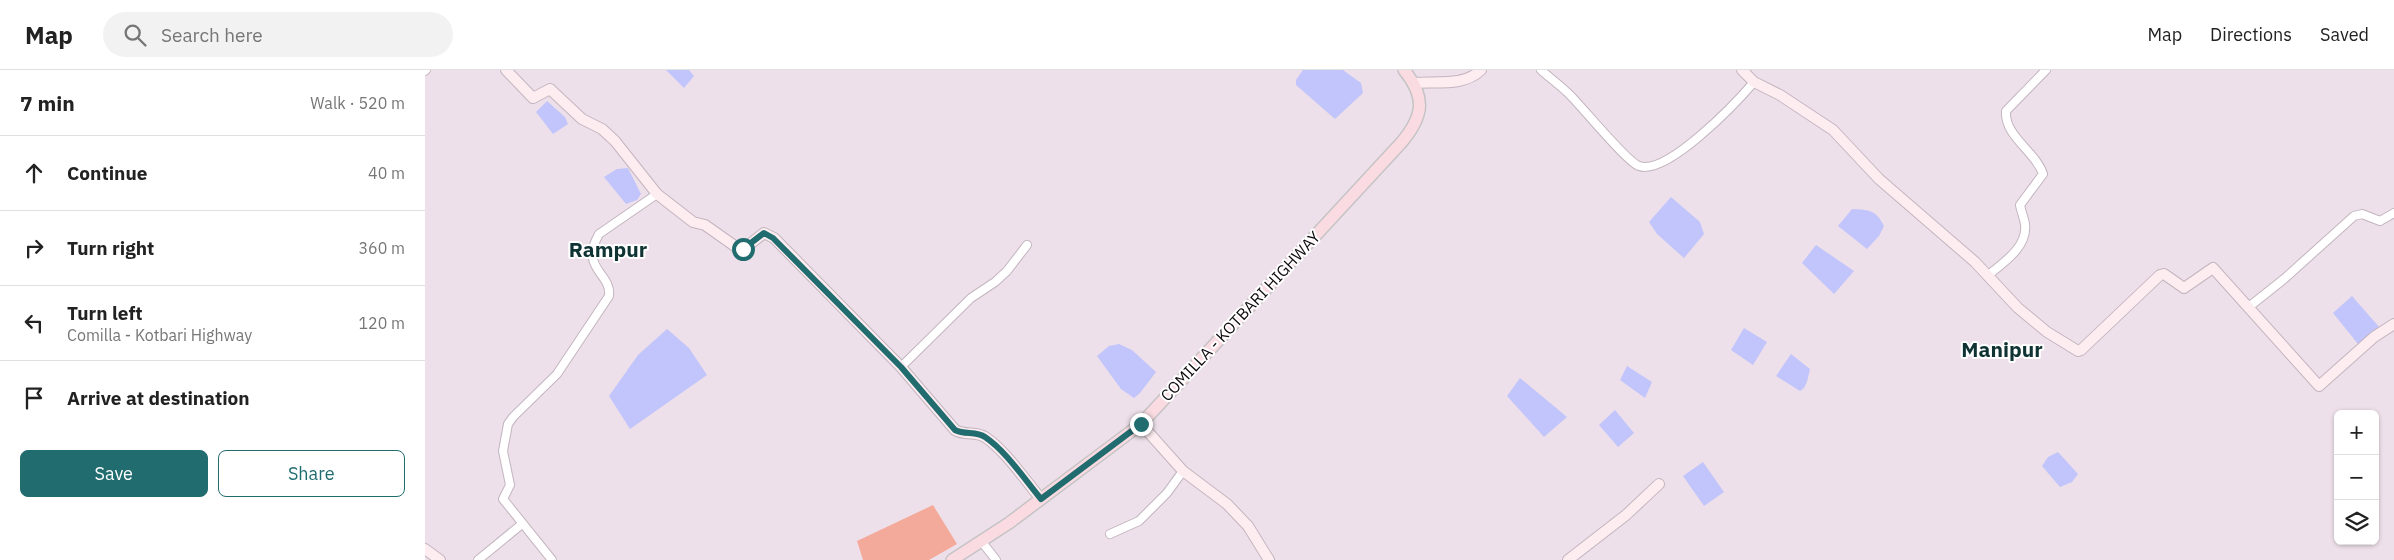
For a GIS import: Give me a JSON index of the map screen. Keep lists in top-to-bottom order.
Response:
{
  "streets": {
    "main road": ["COMILLA - KOTBARI HIGHWAY"]
  },
  "districts": ["Rampur", "Manipur"],
  "page": {
    "header": "Map",
    "search": "Search here",
    "nav": ["Map", "Directions", "Saved"],
    "heading": ["7 min", "Walk · 520 m"],
    "list": [
      ["Continue", "40 m"],
      ["Turn right", "360 m"],
      ["Turn left", "Comilla - Kotbari Highway", "120 m"],
      "Arrive at destination"
    ],
    "map_buttons": ["+", "−"],
    "buttons": ["Save", "Share"]
  }
}
